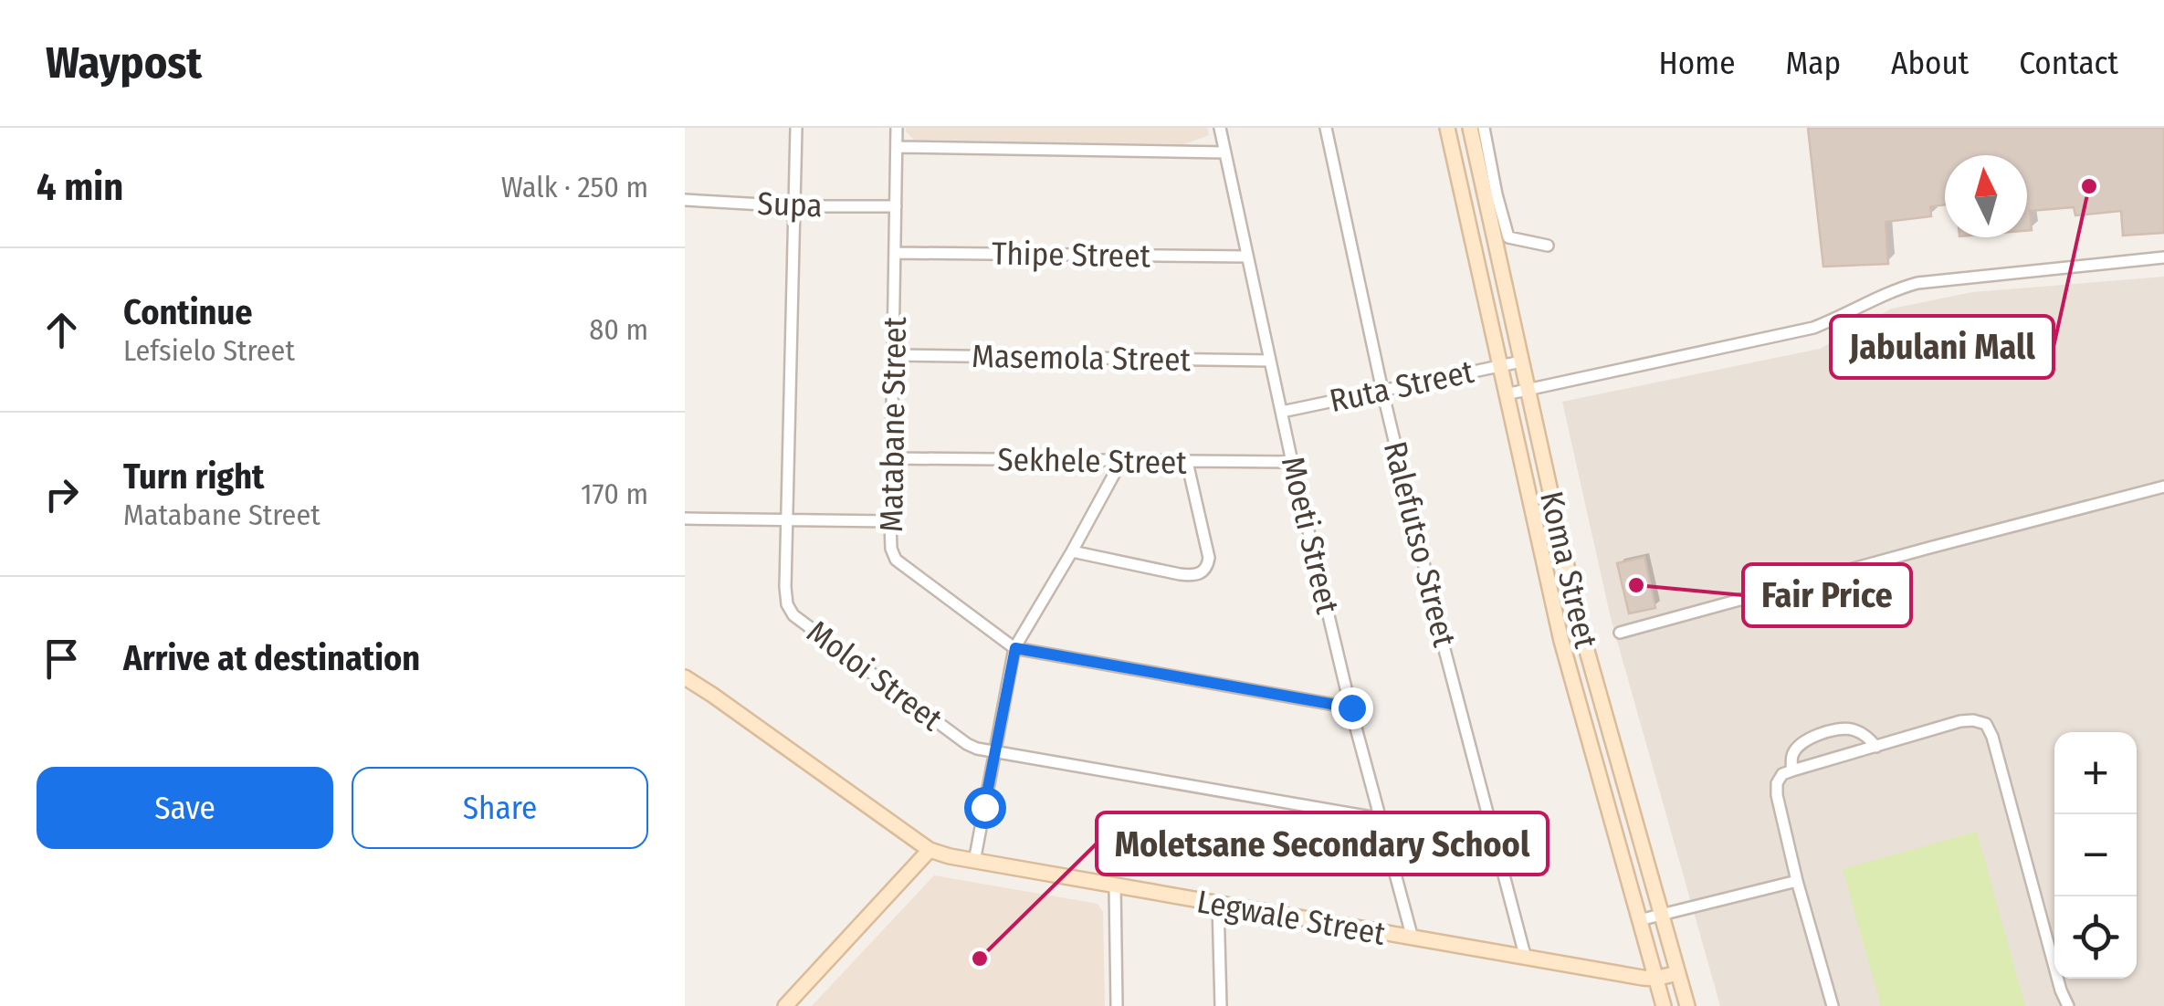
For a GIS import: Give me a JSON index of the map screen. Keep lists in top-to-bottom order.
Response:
{
  "streets": {
    "main road": ["Koma Street", "Legwale Street"],
    "street": [
      "Supa",
      "Thipe Street",
      "Masemola Street",
      "Ruta Street",
      "Matabane Street",
      "Sekhele Street",
      "Moeti Street",
      "Ralefutso Street",
      "Moloi Street"
    ]
  },
  "crossings": [
    ["Supa", "Matabane Street"],
    ["Supa", "Moloi Street"],
    ["Thipe Street", "Matabane Street"],
    ["Thipe Street", "Moeti Street"],
    ["Masemola Street", "Matabane Street"],
    ["Masemola Street", "Moeti Street"],
    ["Ruta Street", "Moeti Street"],
    ["Ruta Street", "Ralefutso Street"],
    ["Ruta Street", "Koma Street"],
    ["Matabane Street", "Sekhele Street"],
    ["Matabane Street", "Moeti Street"],
    ["Sekhele Street", "Moeti Street"],
    ["Moeti Street", "Moloi Street"],
    ["Moeti Street", "Legwale Street"],
    ["Ralefutso Street", "Legwale Street"],
    ["Koma Street", "Legwale Street"]
  ],
  "places": ["Jabulani Mall", "Fair Price", "Moletsane Secondary School"],
  "north": "top",
  "page": {
    "header": "Waypost",
    "nav": [
      "Home",
      "Map",
      "About",
      "Contact"
    ],
    "heading": ["4 min", "Walk · 250 m"],
    "list": [
      ["Continue", "Lefsielo Street", "80 m"],
      ["Turn right", "Matabane Street", "170 m"],
      "Arrive at destination"
    ],
    "map_buttons": ["+", "−"],
    "buttons": ["Save", "Share"]
  }
}
